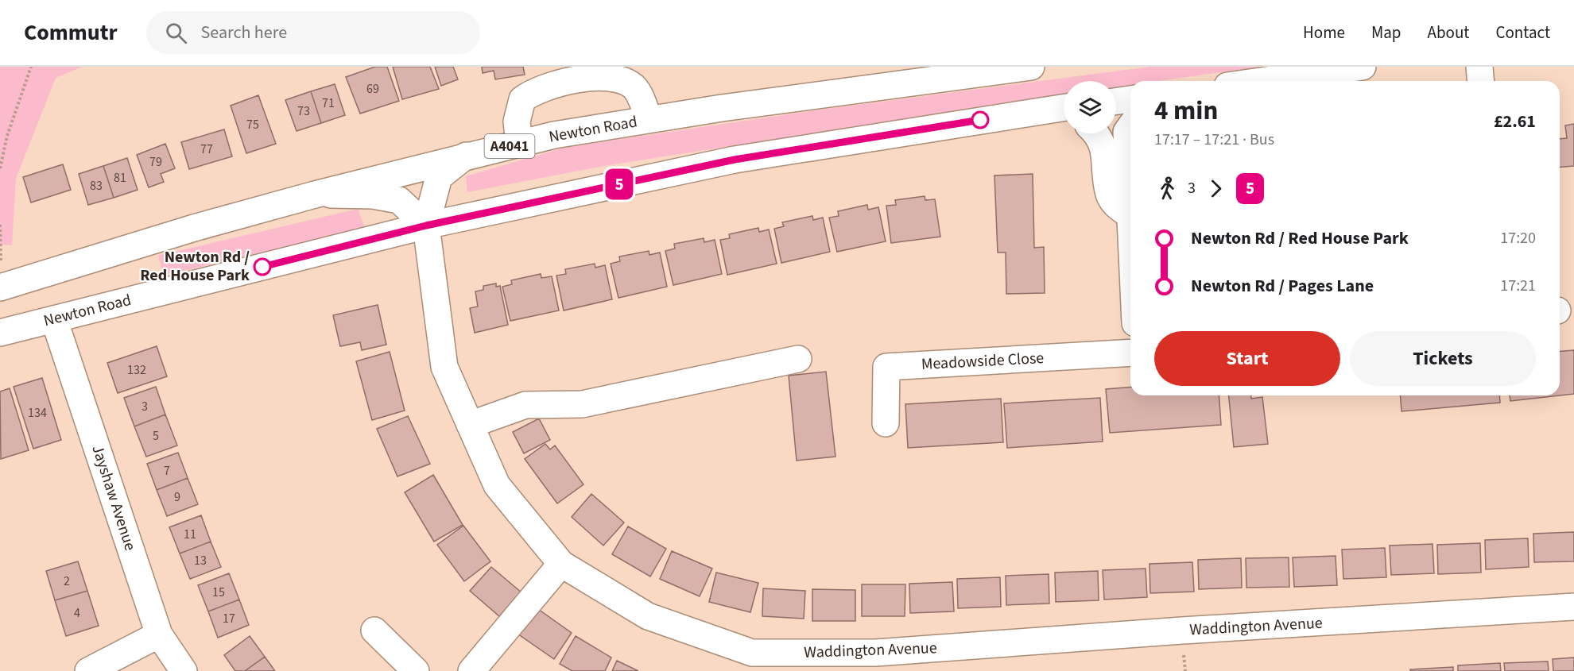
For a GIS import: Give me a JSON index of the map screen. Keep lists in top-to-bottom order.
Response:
{
  "streets": {
    "main road": [
      "Newton Road",
      "A4041",
      "Meadowside Close",
      "Jayshaw Avenue",
      "Waddington Avenue"
    ]
  },
  "crossings": [
    ["Newton Road", "Jayshaw Avenue"],
    ["Newton Road", "Waddington Avenue"]
  ],
  "places": ["Newton Rd / Red House Park"],
  "lines": ["bus line 5"],
  "house_numbers": [
    "69",
    "71",
    "73",
    "75",
    "77",
    "79",
    "81",
    "83",
    "132",
    "3",
    "134",
    "5",
    "7",
    "9",
    "11",
    "13",
    "2",
    "15",
    "4",
    "17"
  ],
  "page": {
    "header": "Commutr",
    "search": "Search here",
    "nav": [
      "Home",
      "Map",
      "About",
      "Contact"
    ],
    "on_map": "5",
    "heading": ["4 min", "17:17 – 17:21 · Bus", "£2.61"],
    "legs": ["3", "5"],
    "list": [
      {
        "name": "Newton Rd / Red House Park",
        "value": "17:20"
      },
      {
        "name": "Newton Rd / Pages Lane",
        "value": "17:21"
      }
    ],
    "buttons": ["Start", "Tickets"]
  }
}
